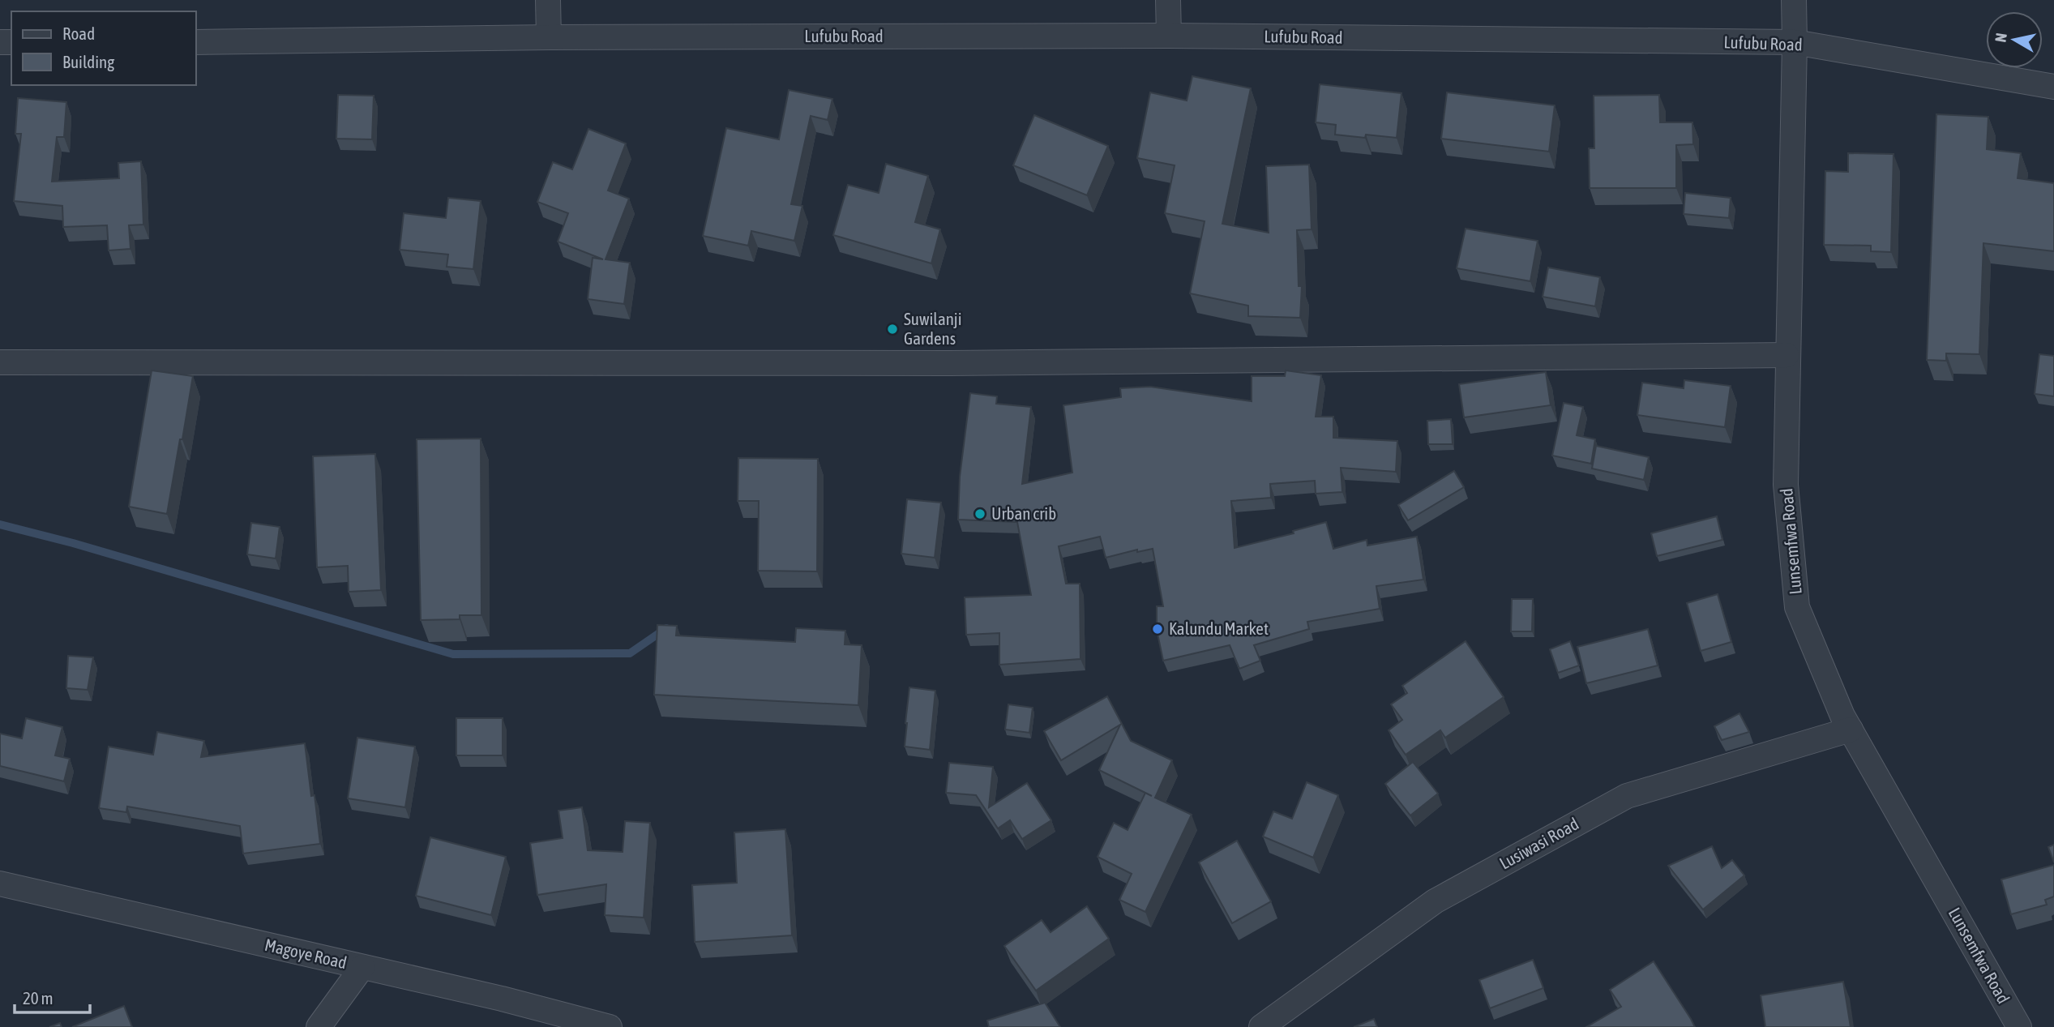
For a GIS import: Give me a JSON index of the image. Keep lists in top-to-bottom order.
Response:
{
  "streets": {
    "street": [
      "Lufubu Road",
      "Lunsemfwa Road",
      "Lusiwasi Road",
      "Magoye Road"
    ]
  },
  "crossings": [
    ["Lufubu Road", "Lunsemfwa Road"],
    ["Lunsemfwa Road", "Lusiwasi Road"]
  ],
  "places": ["Suwilanji Gardens", "Urban crib", "Kalundu Market"],
  "legend": ["Road", "Building"],
  "scale_bar": "20 m",
  "north": "left"
}
